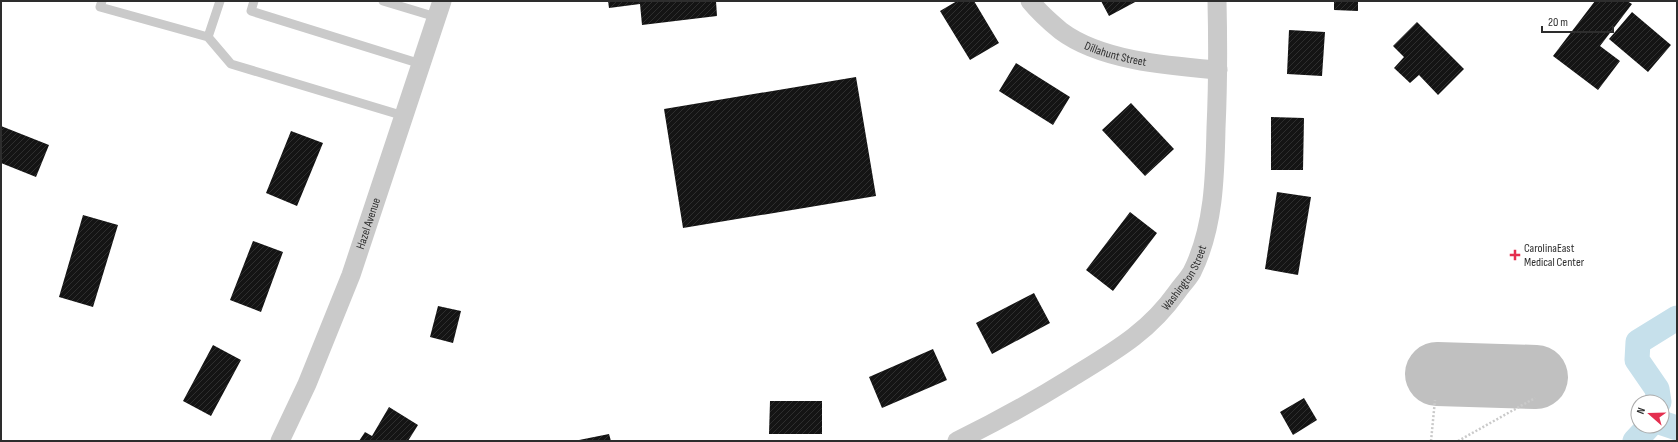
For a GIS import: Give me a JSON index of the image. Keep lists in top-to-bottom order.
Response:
{
  "streets": {
    "street": ["Dillahunt Street", "Hazel Avenue", "Washington Street"]
  },
  "crossings": [
    ["Dillahunt Street", "Washington Street"]
  ],
  "places": {
    "health": ["CarolinaEast Medical Center"]
  },
  "scale_bar": "20 m",
  "north": "left"
}
